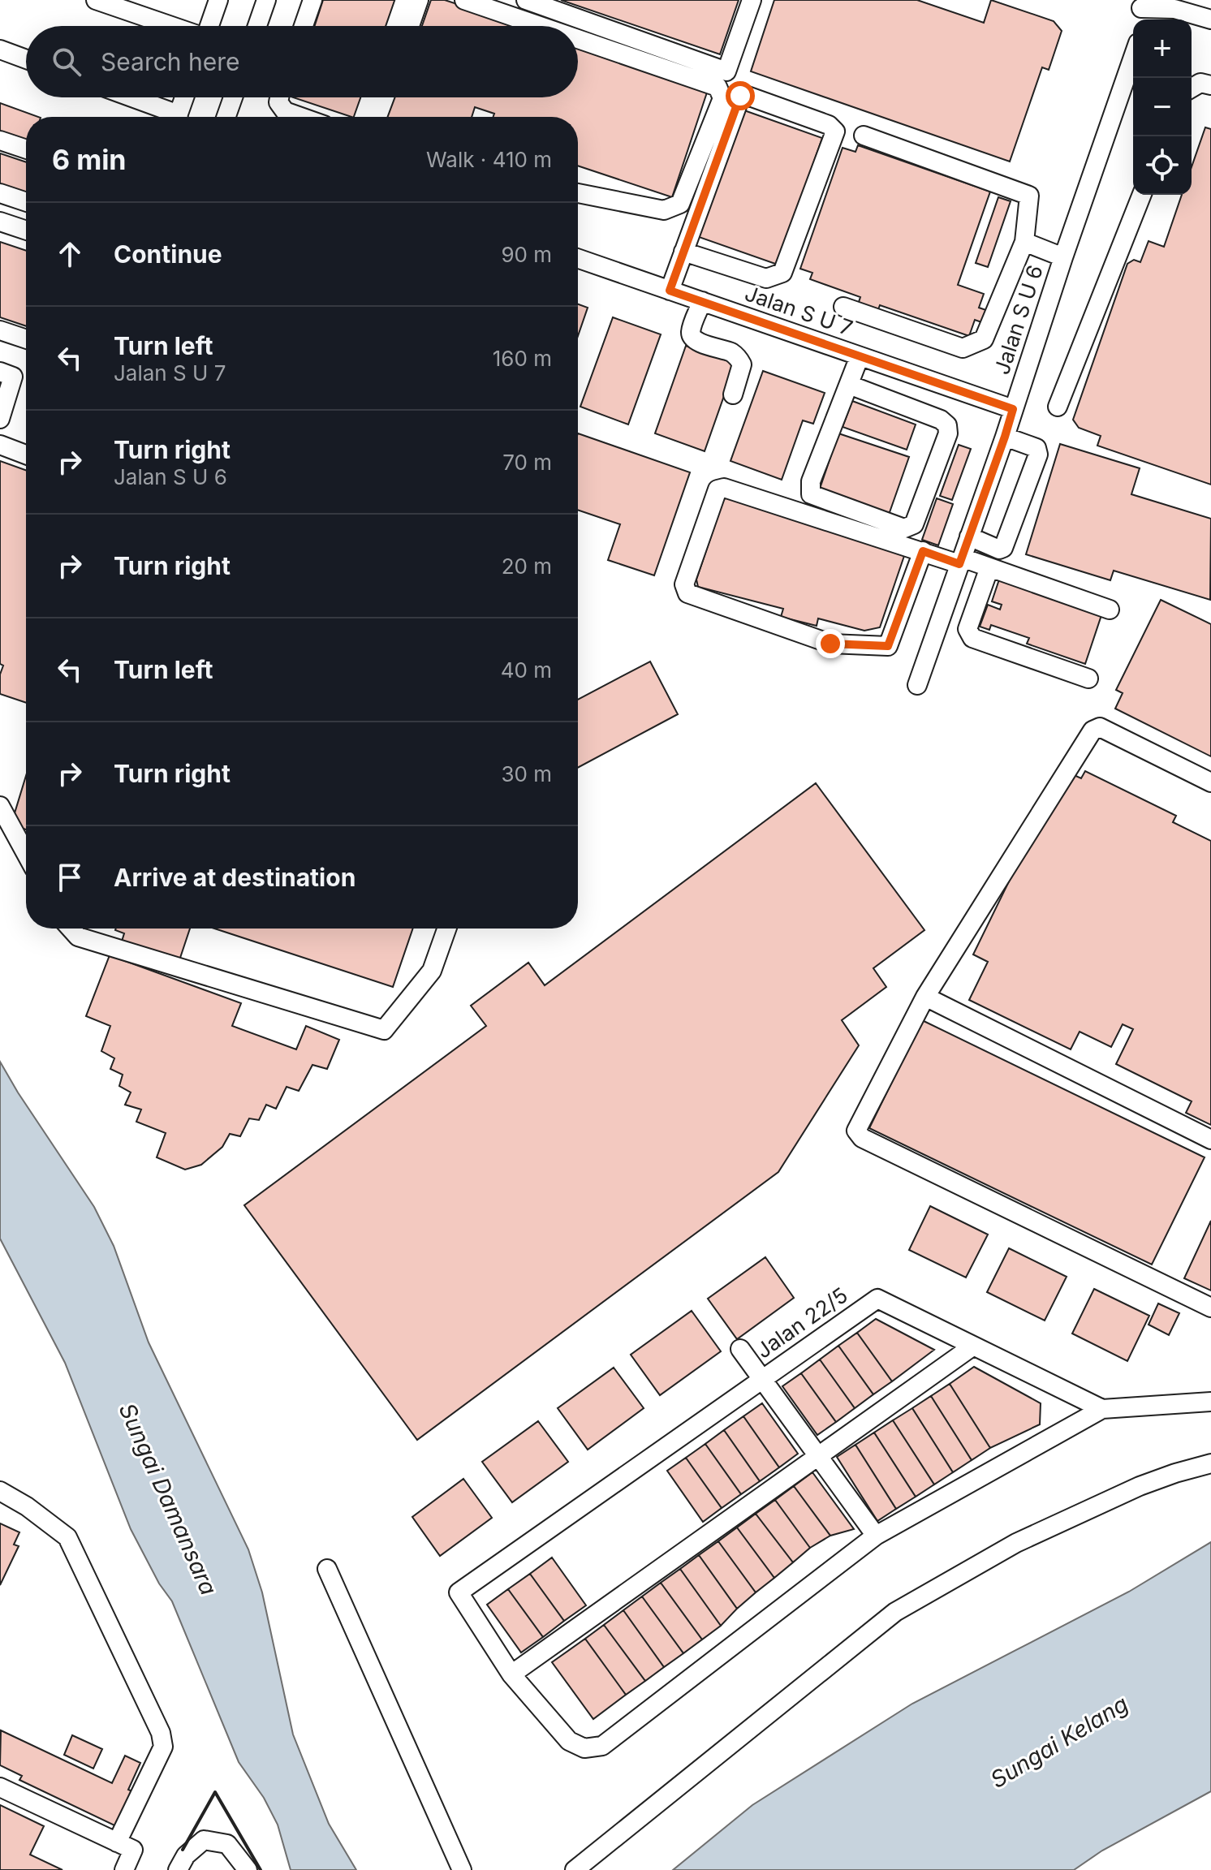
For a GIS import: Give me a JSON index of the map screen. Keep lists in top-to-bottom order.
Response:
{
  "streets": {
    "street": ["Jalan S U 7", "Jalan S U 6", "Jalan 22/5"]
  },
  "crossings": [
    ["Jalan S U 7", "Jalan S U 6"]
  ],
  "water": ["Sungai Damansara", "Sungai Kelang"],
  "page": {
    "map_buttons": ["+", "−"],
    "search": "Search here",
    "heading": ["6 min", "Walk · 410 m"],
    "list": [
      ["Continue", "90 m"],
      ["Turn left", "Jalan S U 7", "160 m"],
      ["Turn right", "Jalan S U 6", "70 m"],
      ["Turn right", "20 m"],
      ["Turn left", "40 m"],
      ["Turn right", "30 m"],
      "Arrive at destination"
    ]
  }
}
